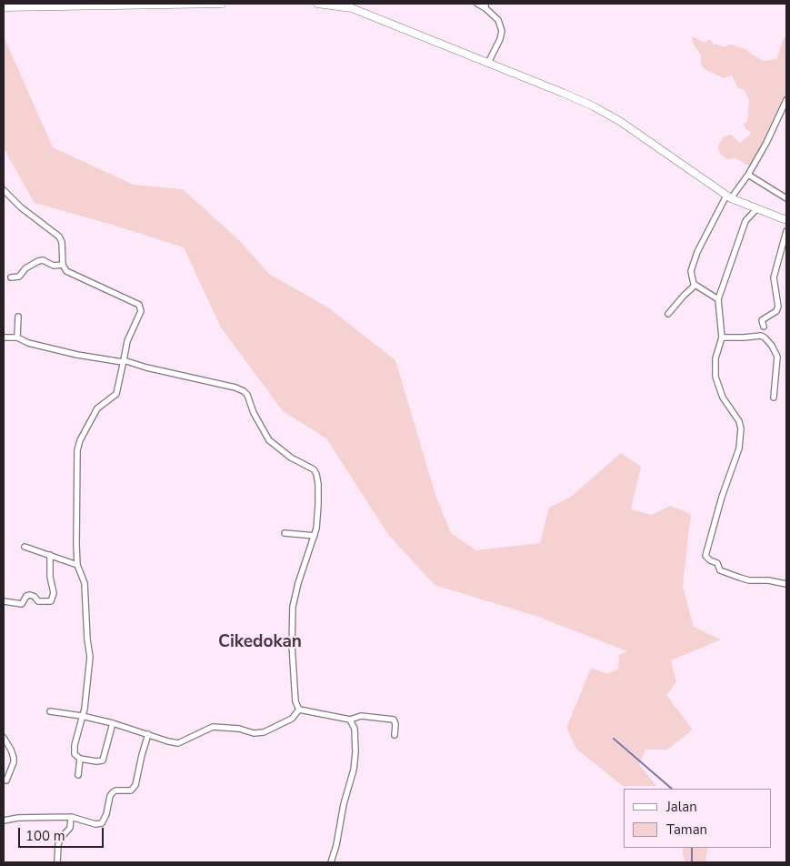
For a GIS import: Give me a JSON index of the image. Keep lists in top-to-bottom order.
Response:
{
  "districts": ["Cikedokan"],
  "legend": ["Jalan", "Taman"],
  "scale_bar": "100 m"
}
